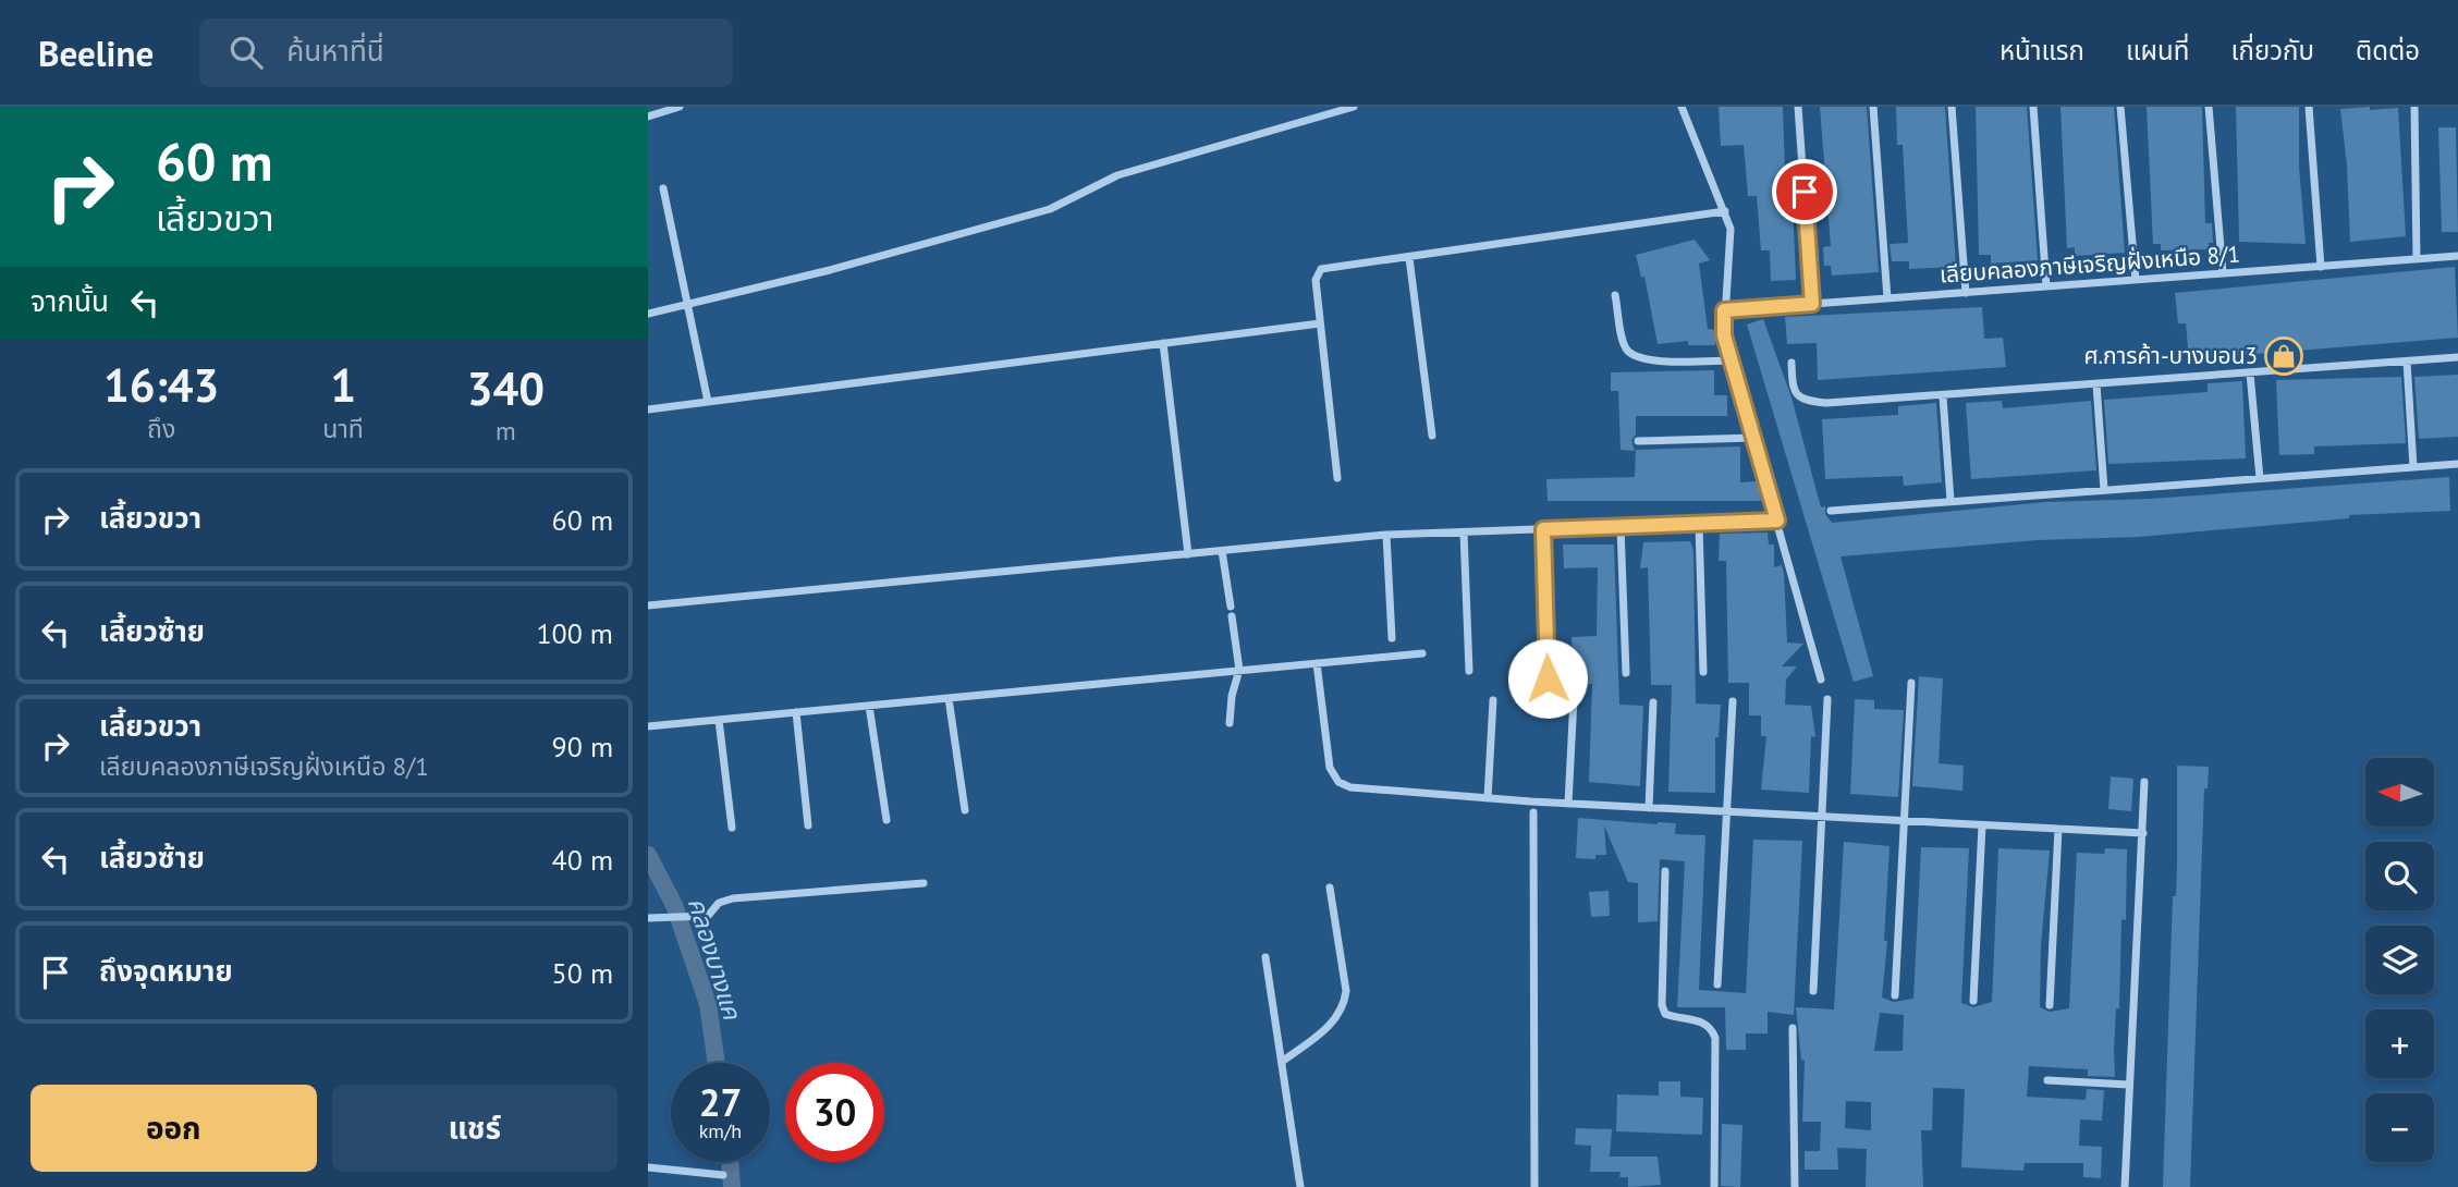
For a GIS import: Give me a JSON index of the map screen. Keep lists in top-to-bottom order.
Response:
{
  "streets": {
    "street": ["เลียบคลองภาษีเจริญฝั่งเหนือ 8/1"]
  },
  "water": ["คลองบางแค"],
  "places": {
    "shop": ["ศ.การค้า-บางบอน3"]
  },
  "north": "left",
  "page": {
    "header": "Beeline",
    "search": "ค้นหาที่นี่",
    "nav": [
      "หน้าแรก",
      "แผนที่",
      "เกี่ยวกับ",
      "ติดต่อ"
    ],
    "turn": ["60 m", "เลี้ยวขวา"],
    "then": "จากนั้น",
    "eta": [
      "16:43",
      "ถึง",
      "1",
      "นาที",
      "340",
      "m"
    ],
    "list": [
      {
        "name": "เลี้ยวขวา",
        "value": "60 m"
      },
      {
        "name": "เลี้ยวซ้าย",
        "value": "100 m"
      },
      {
        "name": "เลี้ยวขวา",
        "note": "เลียบคลองภาษีเจริญฝั่งเหนือ 8/1",
        "value": "90 m"
      },
      {
        "name": "เลี้ยวซ้าย",
        "value": "40 m"
      },
      {
        "name": "ถึงจุดหมาย",
        "value": "50 m"
      }
    ],
    "map_buttons": ["+", "−"],
    "speed": "27 km/h",
    "limit": "30",
    "buttons": ["ออก", "แชร์"]
  }
}
